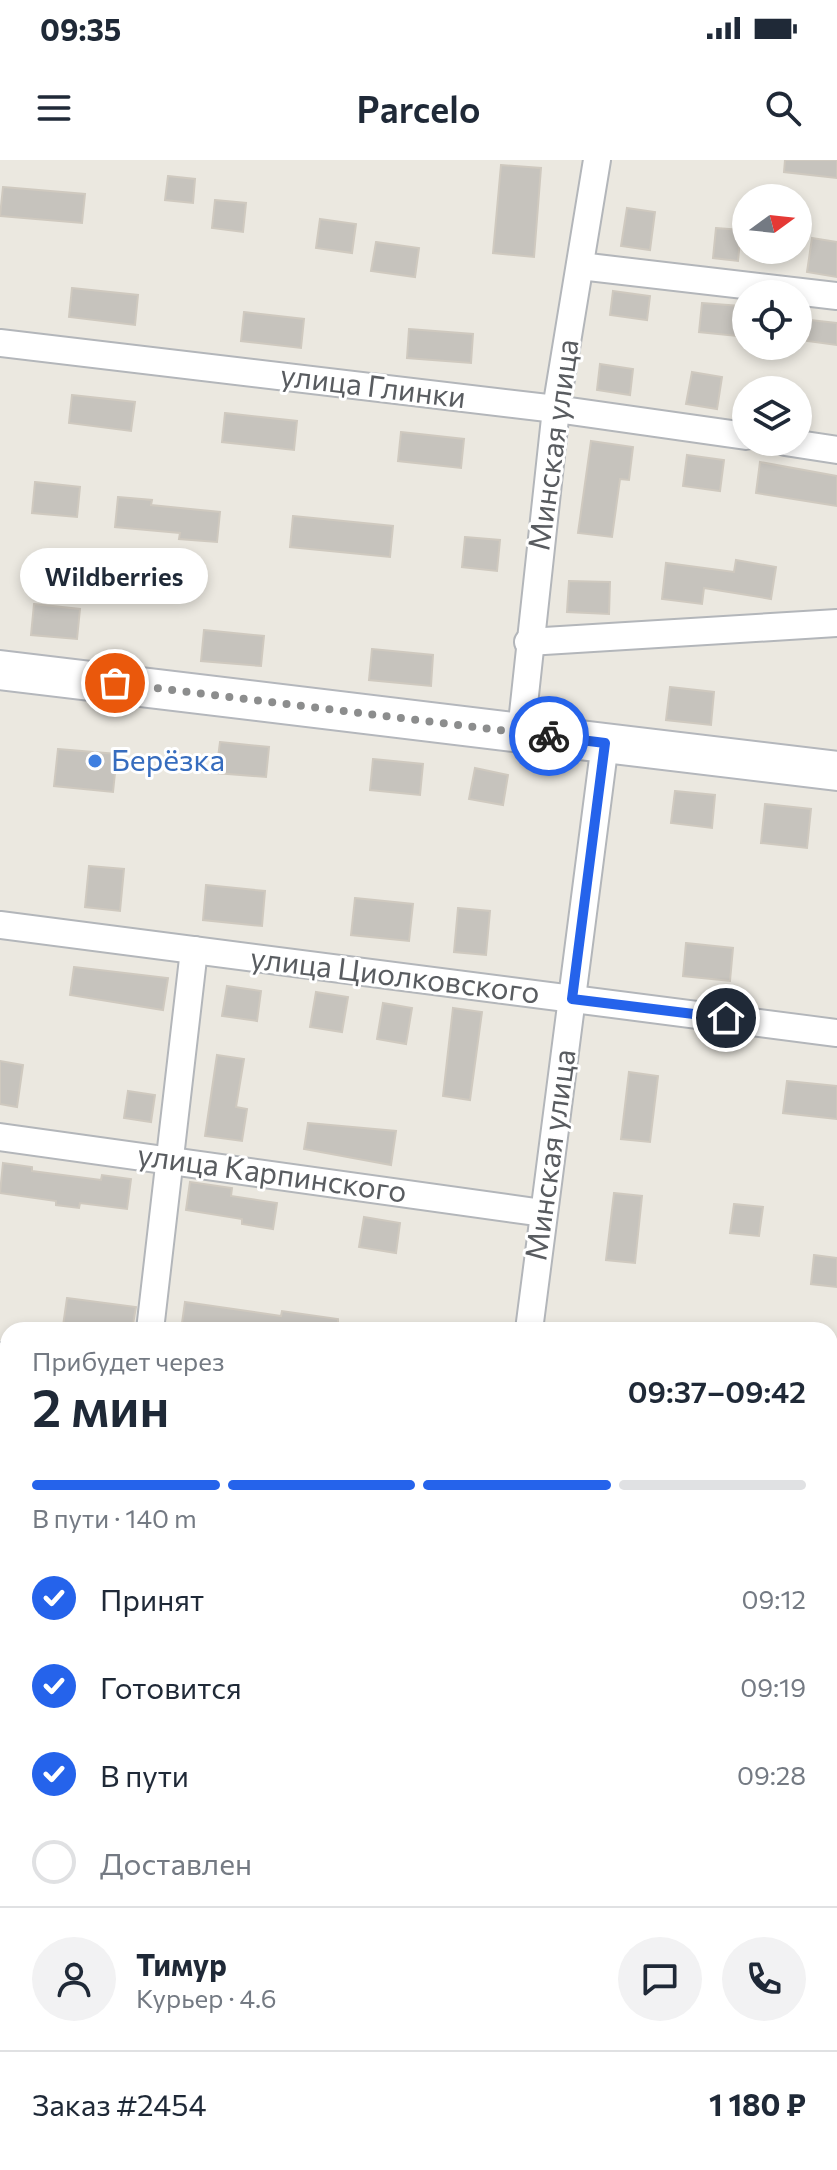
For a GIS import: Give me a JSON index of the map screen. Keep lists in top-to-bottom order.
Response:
{
  "streets": {
    "street": [
      "улица Глинки",
      "Минская улица",
      "улица Циолковского",
      "улица Карпинского"
    ]
  },
  "crossings": [
    ["улица Глинки", "Минская улица"],
    ["Минская улица", "улица Циолковского"],
    ["Минская улица", "улица Карпинского"]
  ],
  "places": ["Wildberries", "Берёзка"],
  "north": "right",
  "page": {
    "status": "09:35",
    "header": "Parcelo",
    "bubble": "Wildberries",
    "heading": ["2 мин", "Прибудет через", "09:37–09:42"],
    "panel": [
      "Тимур",
      "Курьер · 4.6",
      "Заказ #2454",
      "1 180 ₽"
    ],
    "bar": "В пути · 140 m",
    "list": [
      ["Принят", "09:12"],
      ["Готовится", "09:19"],
      ["В пути", "09:28"],
      "Доставлен"
    ]
  }
}
